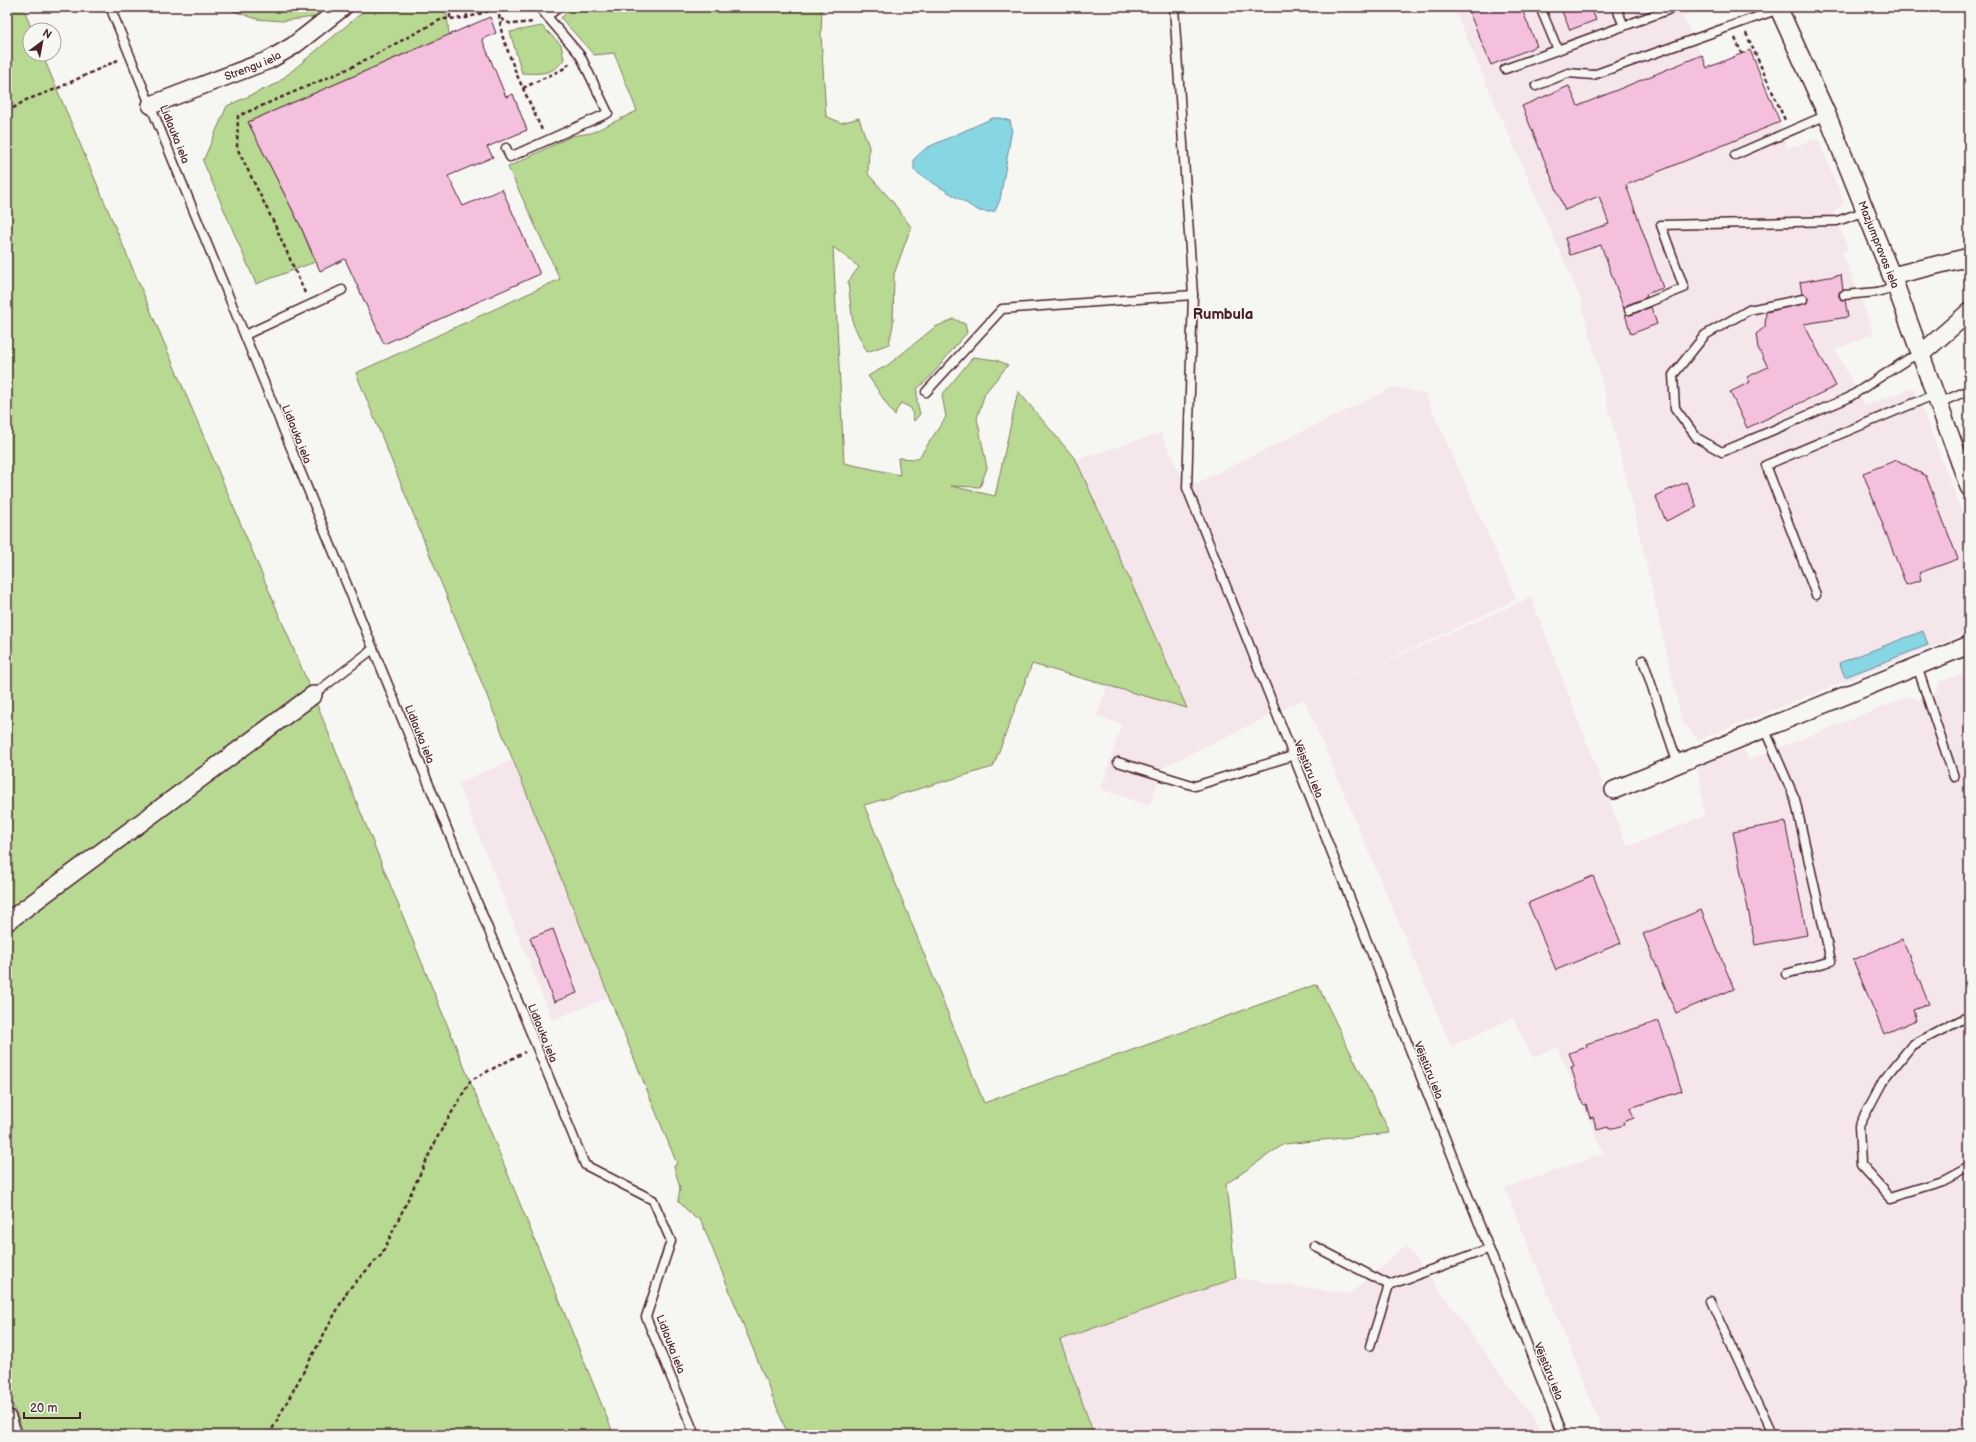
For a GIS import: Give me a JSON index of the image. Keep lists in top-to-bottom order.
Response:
{
  "streets": {
    "street": ["Strengu iela", "Mazjumpravas iela"],
    "lane": ["Lidlauka iela", "Vējstūru iela"]
  },
  "crossings": [
    ["Strengu iela", "Lidlauka iela"]
  ],
  "districts": ["Rumbula"],
  "scale_bar": "20 m",
  "north": "top right"
}
